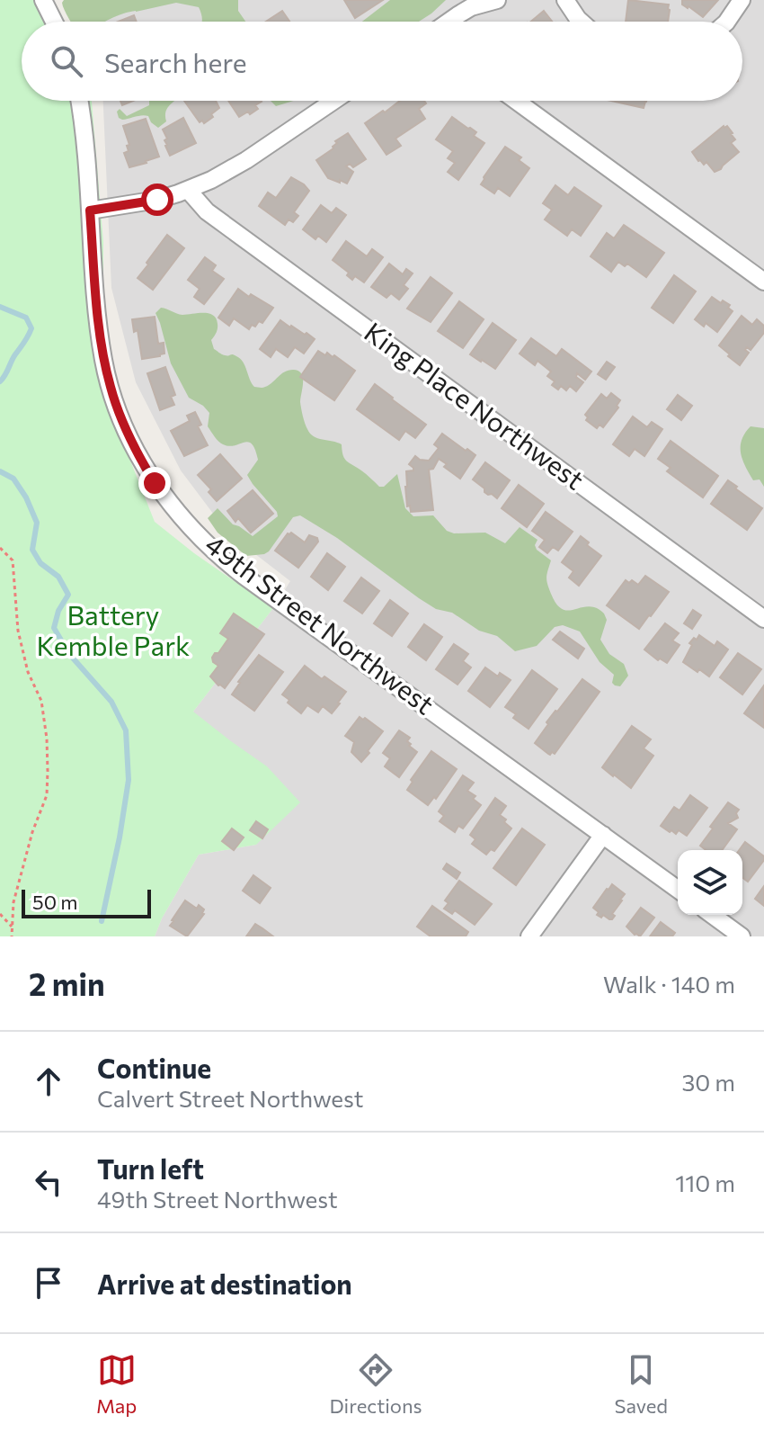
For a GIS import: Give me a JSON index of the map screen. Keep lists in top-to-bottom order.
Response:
{
  "streets": {
    "street": ["King Place Northwest", "49th Street Northwest"]
  },
  "parks": ["Battery Kemble Park"],
  "scale_bar": "50 m",
  "page": {
    "search": "Search here",
    "scale": "50 m",
    "heading": ["2 min", "Walk · 140 m"],
    "list": [
      ["Continue", "Calvert Street Northwest", "30 m"],
      ["Turn left", "49th Street Northwest", "110 m"],
      "Arrive at destination"
    ],
    "nav": ["Map", "Directions", "Saved"]
  }
}
